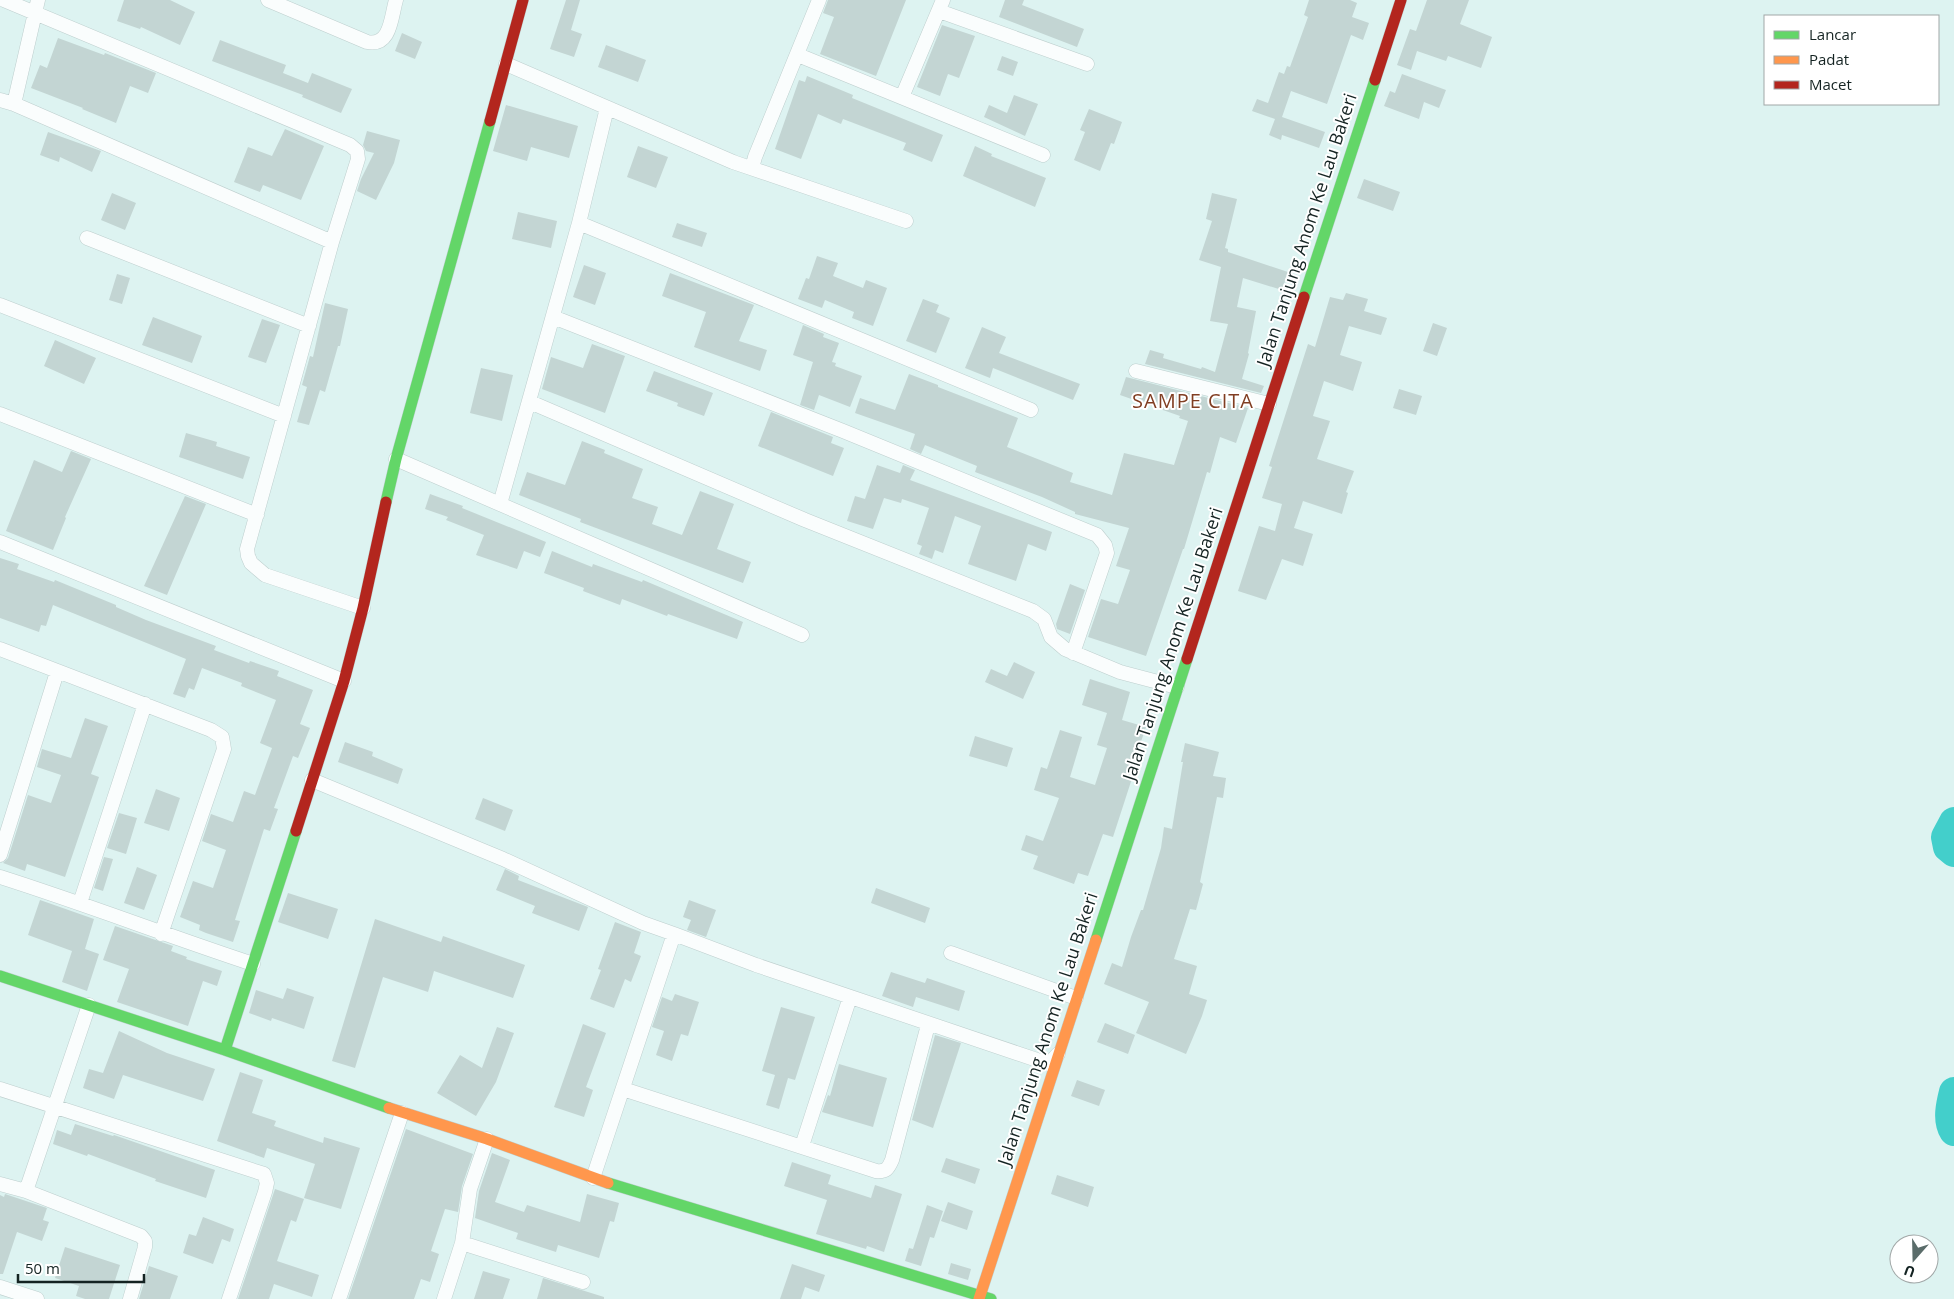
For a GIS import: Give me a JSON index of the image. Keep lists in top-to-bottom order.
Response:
{
  "streets": {
    "street": ["Jalan Tanjung Anom Ke Lau Bakeri"]
  },
  "districts": ["SAMPE CITA"],
  "legend": ["Lancar", "Padat", "Macet"],
  "scale_bar": "50 m",
  "north": "bottom"
}
